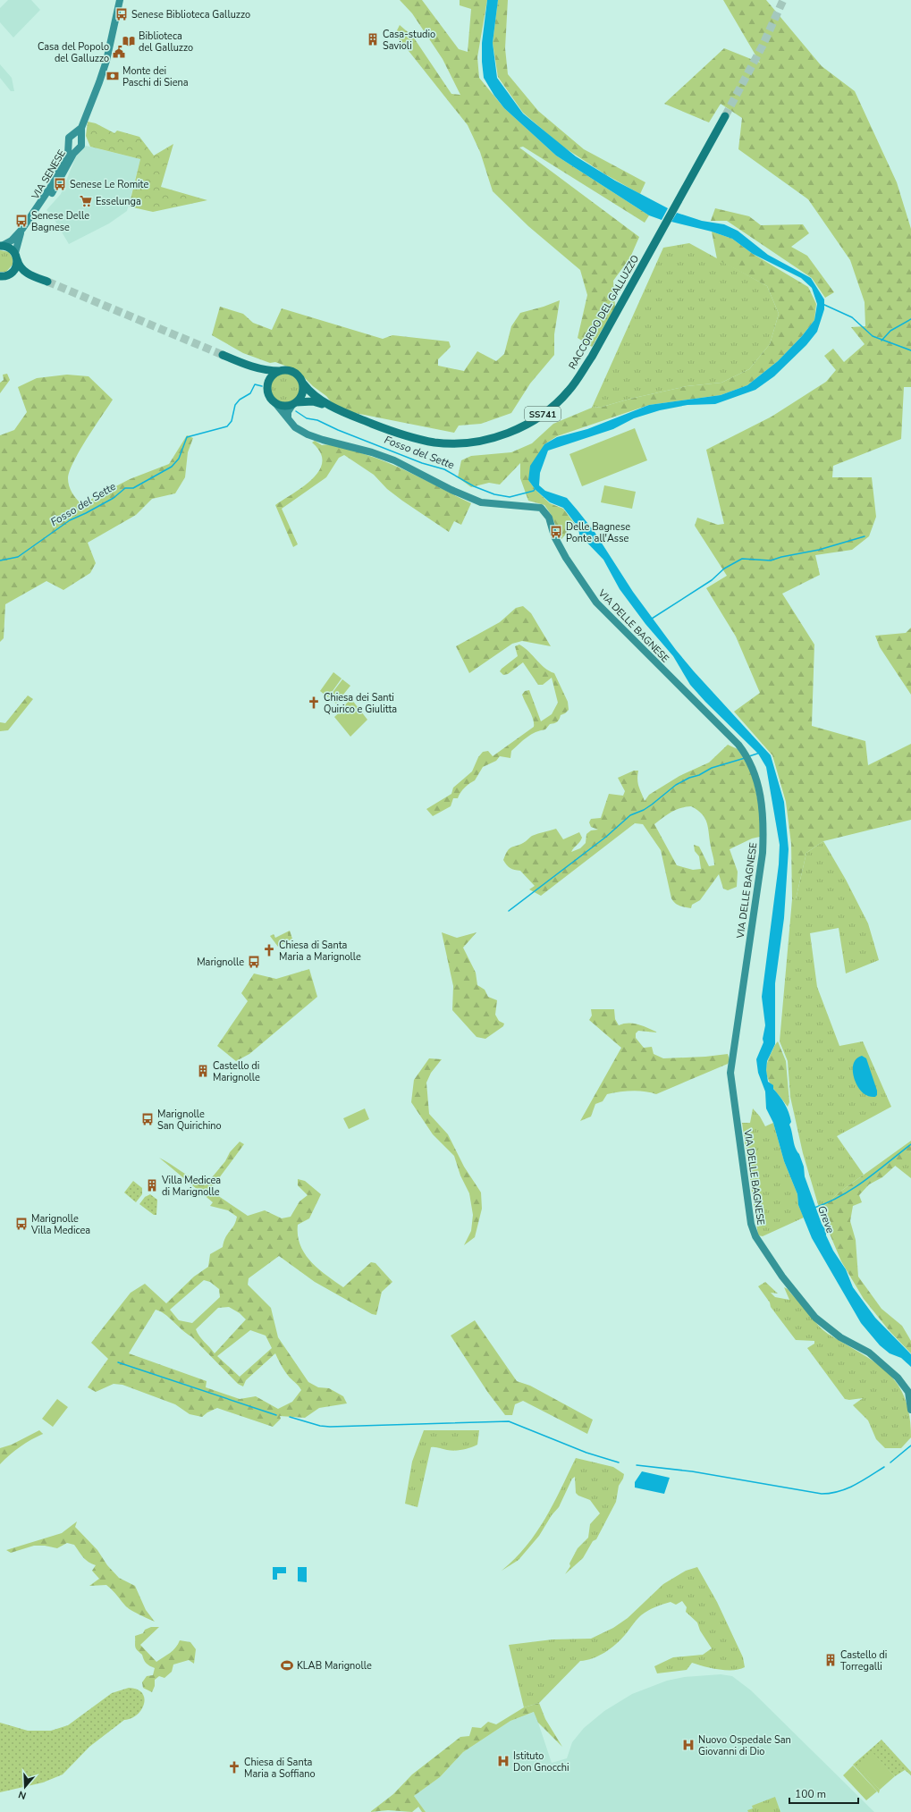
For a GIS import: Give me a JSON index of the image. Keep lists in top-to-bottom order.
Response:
{
  "streets": {
    "main road": [
      "VIA SENESE",
      "RACCORDO DEL GALLUZZO",
      "SS741",
      "VIA DELLE BAGNESE"
    ]
  },
  "crossings": [
    ["RACCORDO DEL GALLUZZO", "SS741"],
    ["RACCORDO DEL GALLUZZO", "VIA DELLE BAGNESE"],
    ["SS741", "VIA DELLE BAGNESE"]
  ],
  "water": ["Fosso del Sette", "Greve"],
  "places": {
    "bus stop": [
      "Senese Biblioteca Galluzzo",
      "Senese Le Romite",
      "Senese Delle Bagnese",
      "Delle Bagnese Ponte all'Asse",
      "Marignolle",
      "Marignolle San Quirichino",
      "Marignolle Villa Medicea"
    ],
    "building": [
      "Casa-studio Savioli",
      "Castello di Marignolle",
      "Villa Medicea di Marignolle",
      "Castello di Torregalli"
    ],
    "library": ["Biblioteca del Galluzzo"],
    "public building": ["Casa del Popolo del Galluzzo"],
    "bank": ["Monte dei Paschi di Siena"],
    "supermarket": ["Esselunga"],
    "church": ["Chiesa dei Santi Quirico e Giulitta", "Chiesa di Santa Maria a Marignolle", "Chiesa di Santa Maria a Soffiano"],
    "sports": ["KLAB Marignolle"],
    "hospital": ["Nuovo Ospedale San Giovanni di Dio", "Istituto Don Gnocchi"]
  },
  "scale_bar": "100 m",
  "north": "bottom"
}
